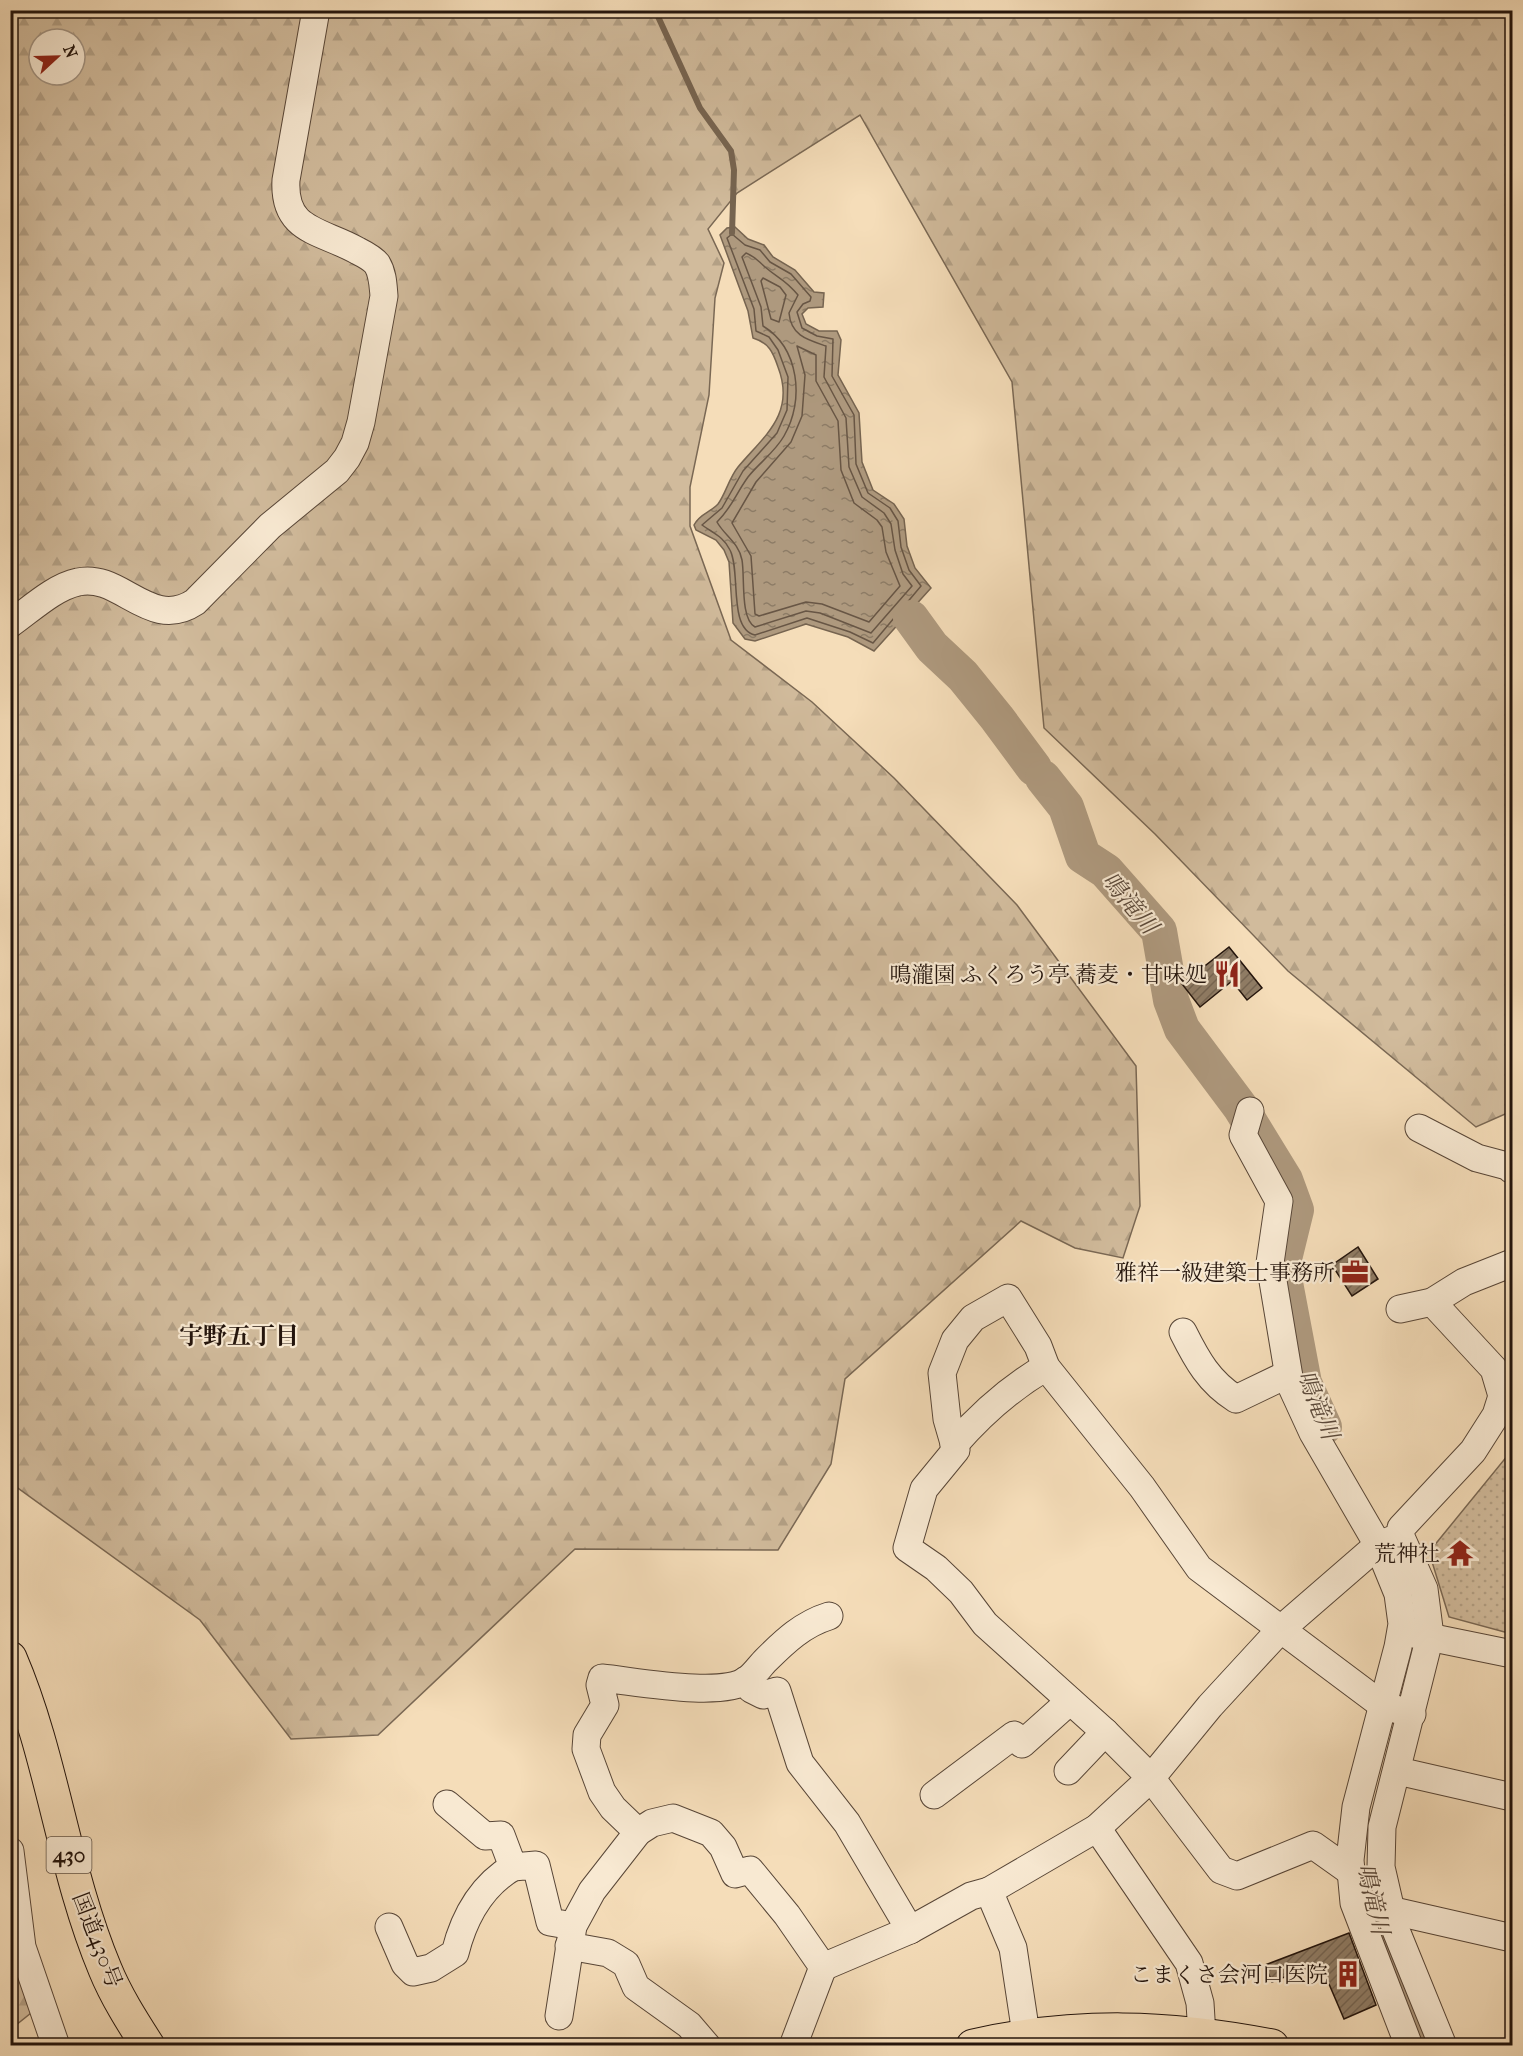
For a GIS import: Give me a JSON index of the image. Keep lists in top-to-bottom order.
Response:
{
  "streets": {
    "highway": ["430", "国道430号"]
  },
  "districts": ["宇野五丁目"],
  "water": ["鳴滝川"],
  "places": {
    "restaurant": ["鳴瀧園 ふくろう亭 蕎麦・甘味処"],
    "office": ["雅祥一級建築士事務所"],
    "temple": ["荒神社"],
    "building": ["こまくさ会河口医院"]
  },
  "north": "right"
}
